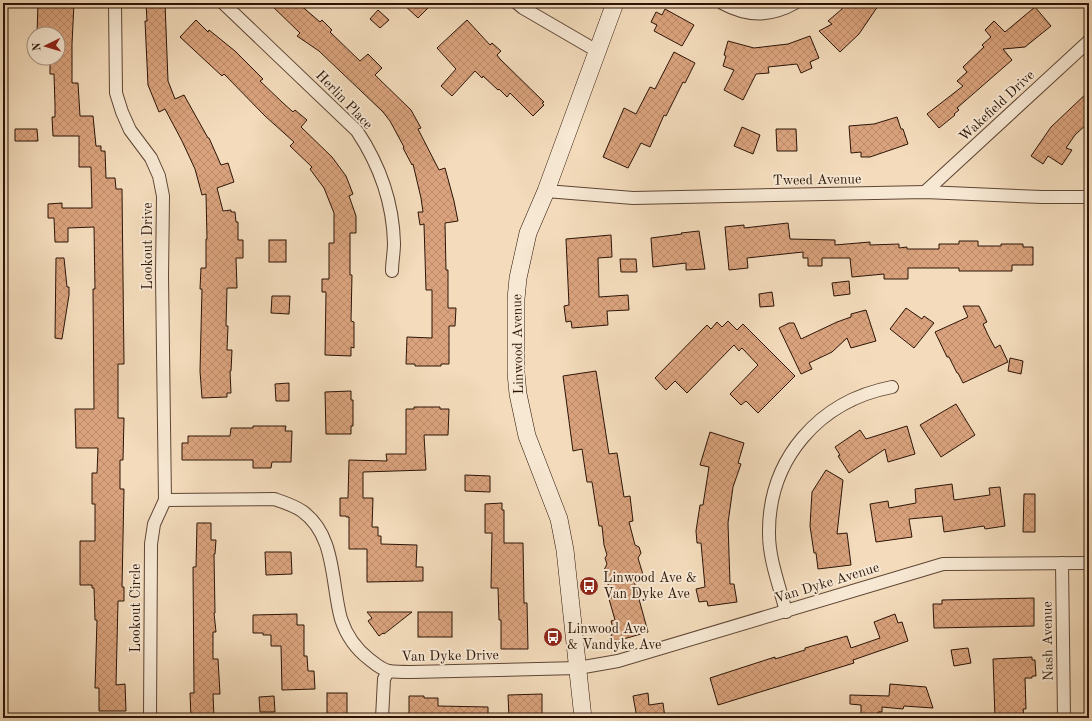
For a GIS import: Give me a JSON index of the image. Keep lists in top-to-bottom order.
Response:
{
  "streets": {
    "main road": ["Linwood Avenue"],
    "street": [
      "Herlin Place",
      "Wakefield Drive",
      "Tweed Avenue",
      "Lookout Drive",
      "Van Dyke Avenue",
      "Lookout Circle",
      "Nash Avenue",
      "Van Dyke Drive"
    ]
  },
  "crossings": [
    ["Wakefield Drive", "Tweed Avenue"],
    ["Tweed Avenue", "Linwood Avenue"],
    ["Lookout Drive", "Lookout Circle"],
    ["Lookout Drive", "Van Dyke Drive"],
    ["Linwood Avenue", "Van Dyke Avenue"],
    ["Linwood Avenue", "Van Dyke Drive"],
    ["Van Dyke Avenue", "Nash Avenue"],
    ["Van Dyke Avenue", "Van Dyke Drive"],
    ["Lookout Circle", "Van Dyke Drive"]
  ],
  "places": {
    "bus stop": ["Linwood Ave & Van Dyke Ave", "Linwood Ave & Vandyke Ave"]
  },
  "north": "left"
}
